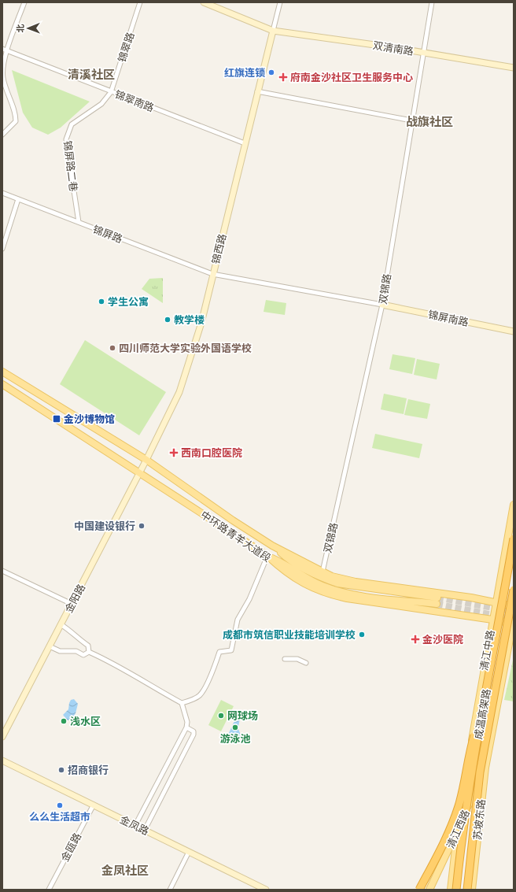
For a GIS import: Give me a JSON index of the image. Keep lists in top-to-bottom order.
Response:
{
  "streets": {
    "highway": ["成温高架路"],
    "main road": [
      "中环路青羊大道段",
      "清江中路",
      "苏坡东路",
      "清江西路"
    ],
    "street": [
      "锦翠路",
      "双清南路",
      "锦翠南路",
      "锦屏路二巷",
      "锦屏路",
      "锦西路",
      "双锦路",
      "锦屏南路",
      "金阳路",
      "金凤路",
      "金瓯路"
    ]
  },
  "crossings": [
    ["锦翠路", "锦翠南路"],
    ["锦翠路", "锦屏路二巷"],
    ["双清南路", "锦西路"],
    ["双清南路", "双锦路"],
    ["锦翠南路", "锦屏路二巷"],
    ["锦翠南路", "锦西路"],
    ["锦屏路二巷", "锦屏路"],
    ["锦屏路", "锦西路"],
    ["锦屏路", "双锦路"],
    ["锦屏路", "锦屏南路"],
    ["锦西路", "中环路青羊大道段"],
    ["锦西路", "金阳路"],
    ["双锦路", "锦屏南路"],
    ["双锦路", "中环路青羊大道段"],
    ["中环路青羊大道段", "金阳路"],
    ["中环路青羊大道段", "清江中路"],
    ["清江中路", "苏坡东路"],
    ["清江中路", "清江西路"],
    ["苏坡东路", "清江西路"],
    ["金凤路", "金瓯路"]
  ],
  "districts": ["清溪社区", "战旗社区", "金凤社区"],
  "places": {
    "other": [
      "红旗连锁",
      "学生公寓",
      "教学楼",
      "四川师范大学实验外国语学校",
      "中国建设银行",
      "成都市筑信职业技能培训学校",
      "网球场",
      "浅水区",
      "游泳池",
      "招商银行",
      "么么生活超市"
    ],
    "health": ["府南金沙社区卫生服务中心", "西南口腔医院", "金沙医院"],
    "transit": ["金沙博物馆"]
  },
  "north": "left"
}
